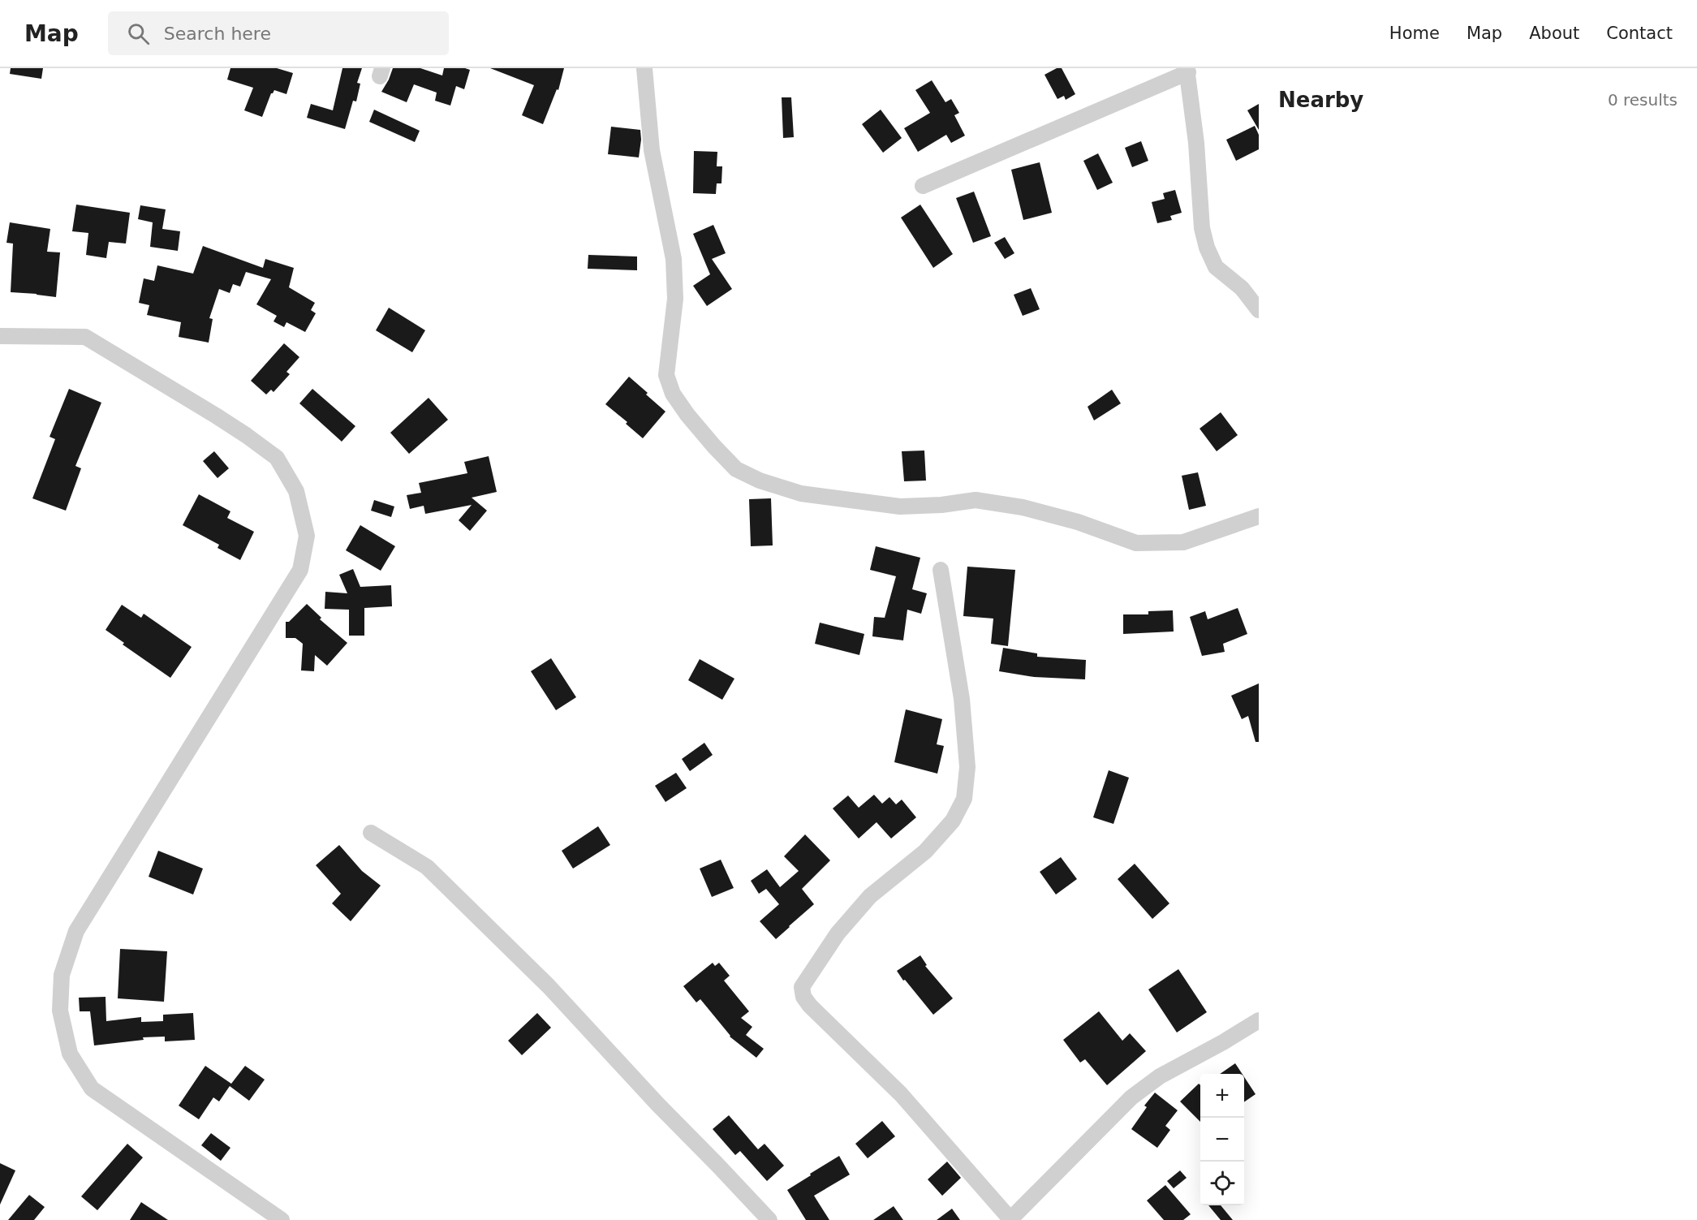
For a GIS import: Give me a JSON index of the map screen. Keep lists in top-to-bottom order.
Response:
{
  "page": {
    "header": "Map",
    "search": "Search here",
    "nav": [
      "Home",
      "Map",
      "About",
      "Contact"
    ],
    "heading": ["Nearby", "0 results"],
    "map_buttons": ["+", "−"]
  }
}
